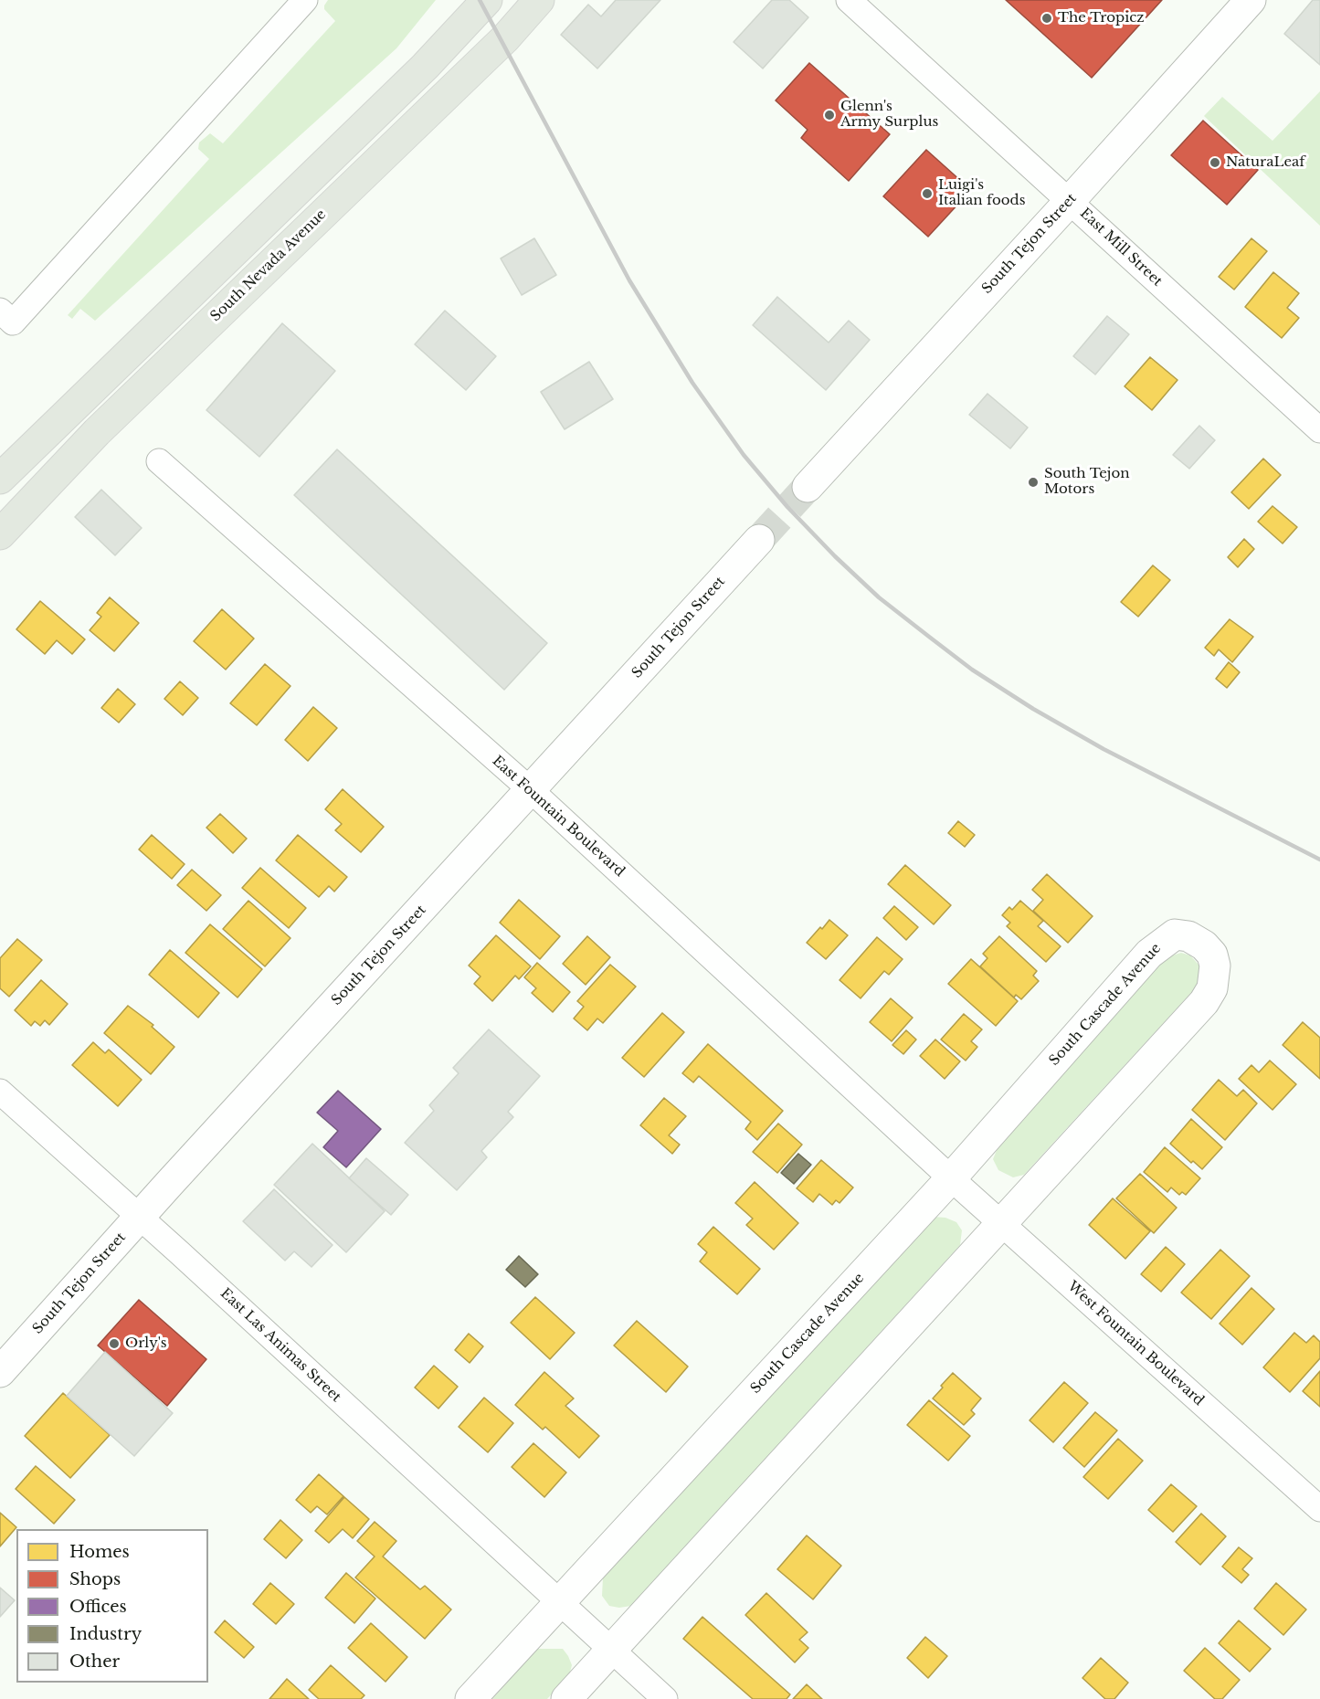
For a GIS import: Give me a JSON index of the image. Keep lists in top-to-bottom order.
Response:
{
  "streets": {
    "main road": ["South Nevada Avenue"],
    "street": [
      "South Tejon Street",
      "East Mill Street",
      "East Fountain Boulevard",
      "South Cascade Avenue",
      "West Fountain Boulevard",
      "East Las Animas Street"
    ]
  },
  "crossings": [
    ["South Tejon Street", "East Mill Street"],
    ["South Tejon Street", "East Fountain Boulevard"],
    ["South Tejon Street", "East Las Animas Street"],
    ["East Fountain Boulevard", "South Cascade Avenue"],
    ["East Fountain Boulevard", "West Fountain Boulevard"],
    ["South Cascade Avenue", "West Fountain Boulevard"],
    ["South Cascade Avenue", "East Las Animas Street"]
  ],
  "places": [
    "The Tropicz",
    "Glenn's Army Surplus",
    "NaturaLeaf",
    "Luigi's Italian foods",
    "South Tejon Motors",
    "Orly's"
  ],
  "legend": [
    "Homes",
    "Shops",
    "Offices",
    "Industry",
    "Other"
  ]
}
